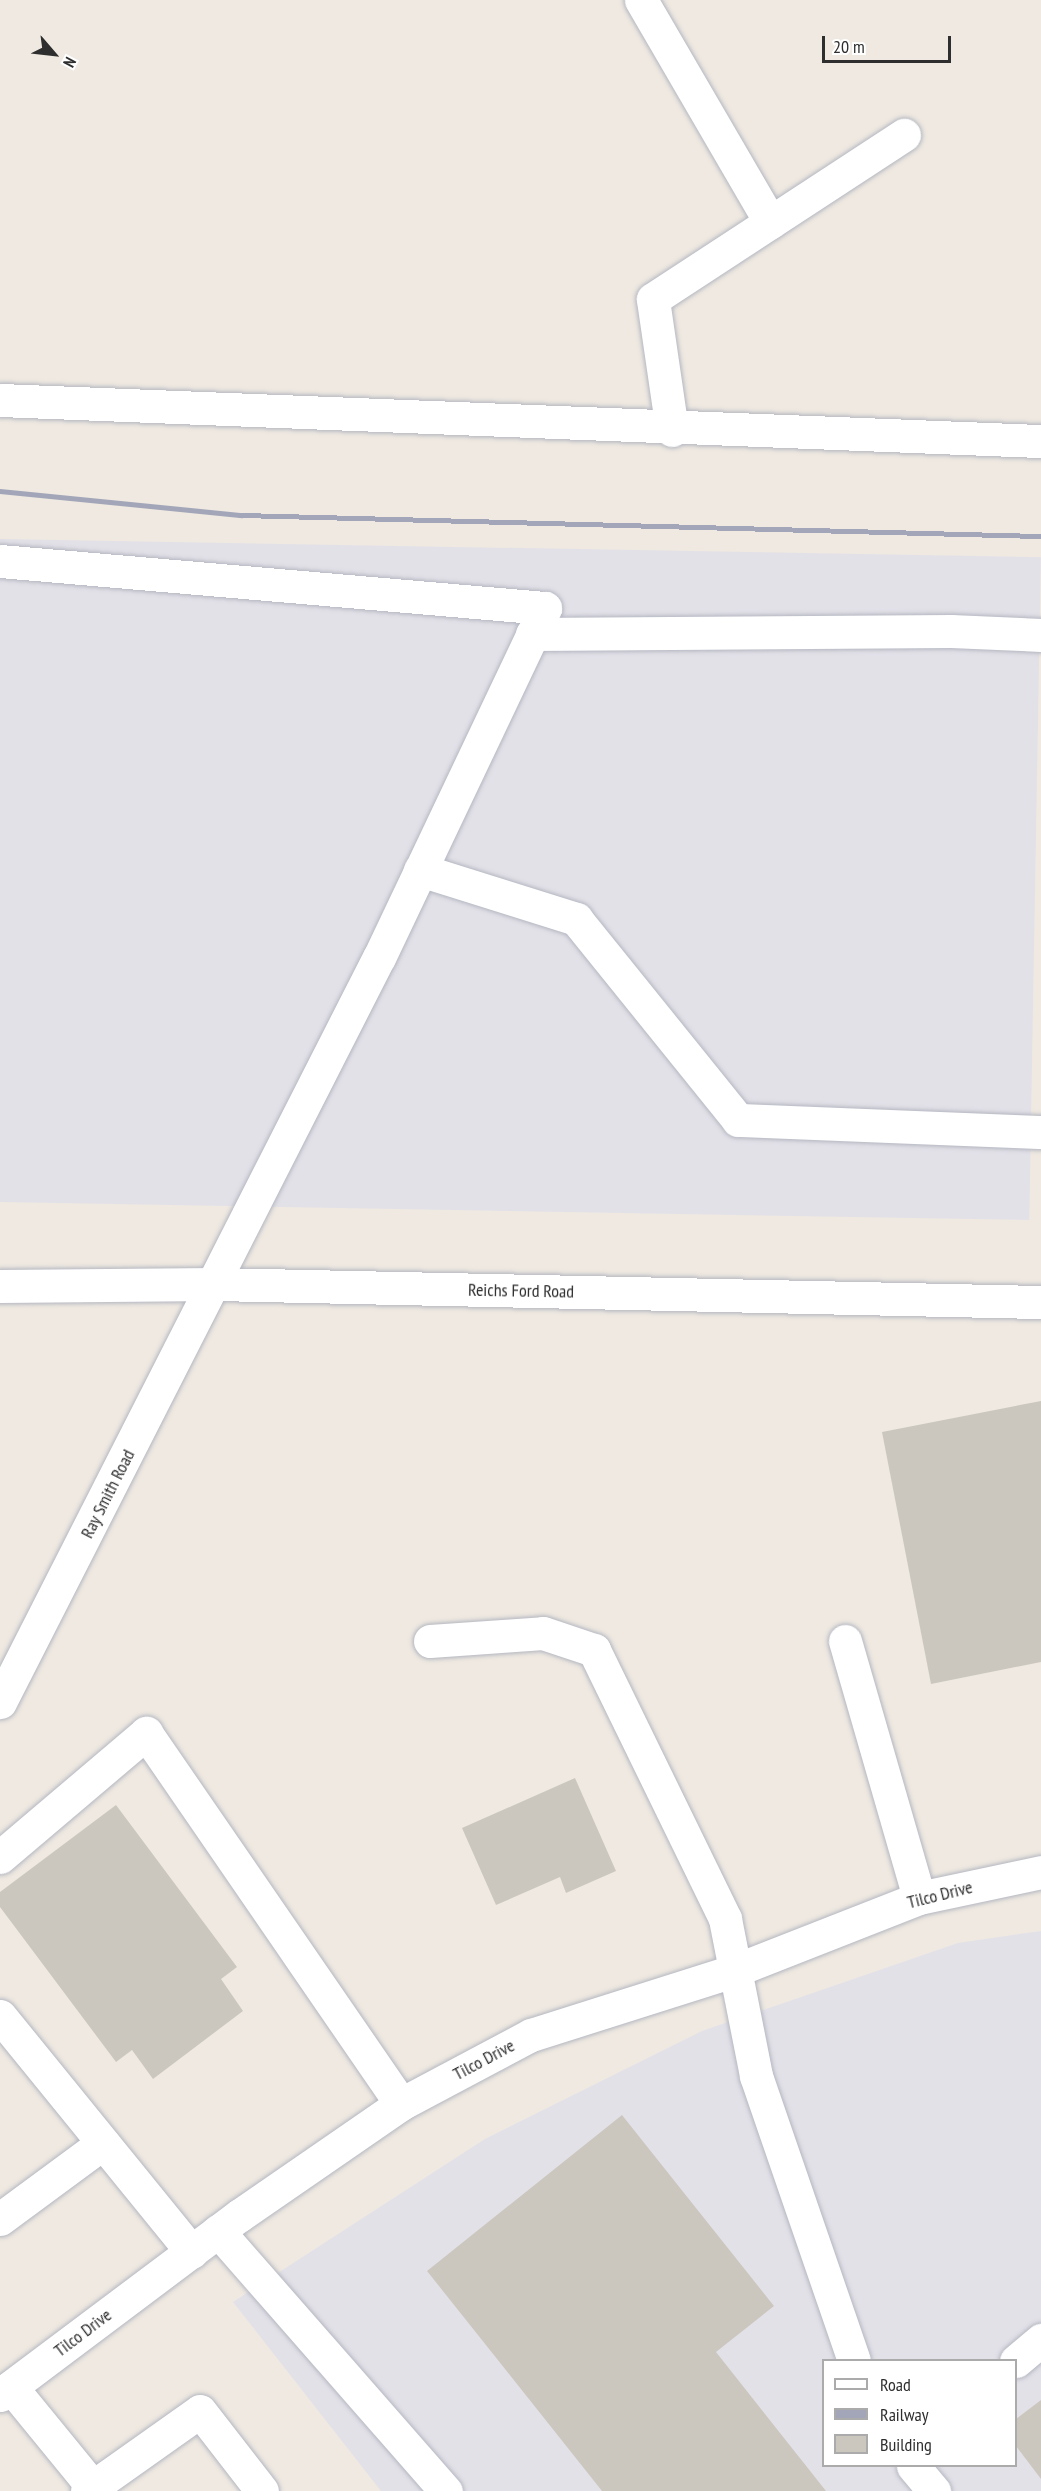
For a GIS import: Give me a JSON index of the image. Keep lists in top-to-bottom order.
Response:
{
  "streets": {
    "street": ["Reichs Ford Road", "Ray Smith Road", "Tilco Drive"]
  },
  "crossings": [
    ["Reichs Ford Road", "Ray Smith Road"]
  ],
  "legend": ["Road", "Railway", "Building"],
  "scale_bar": "20 m",
  "north": "bottom right"
}
